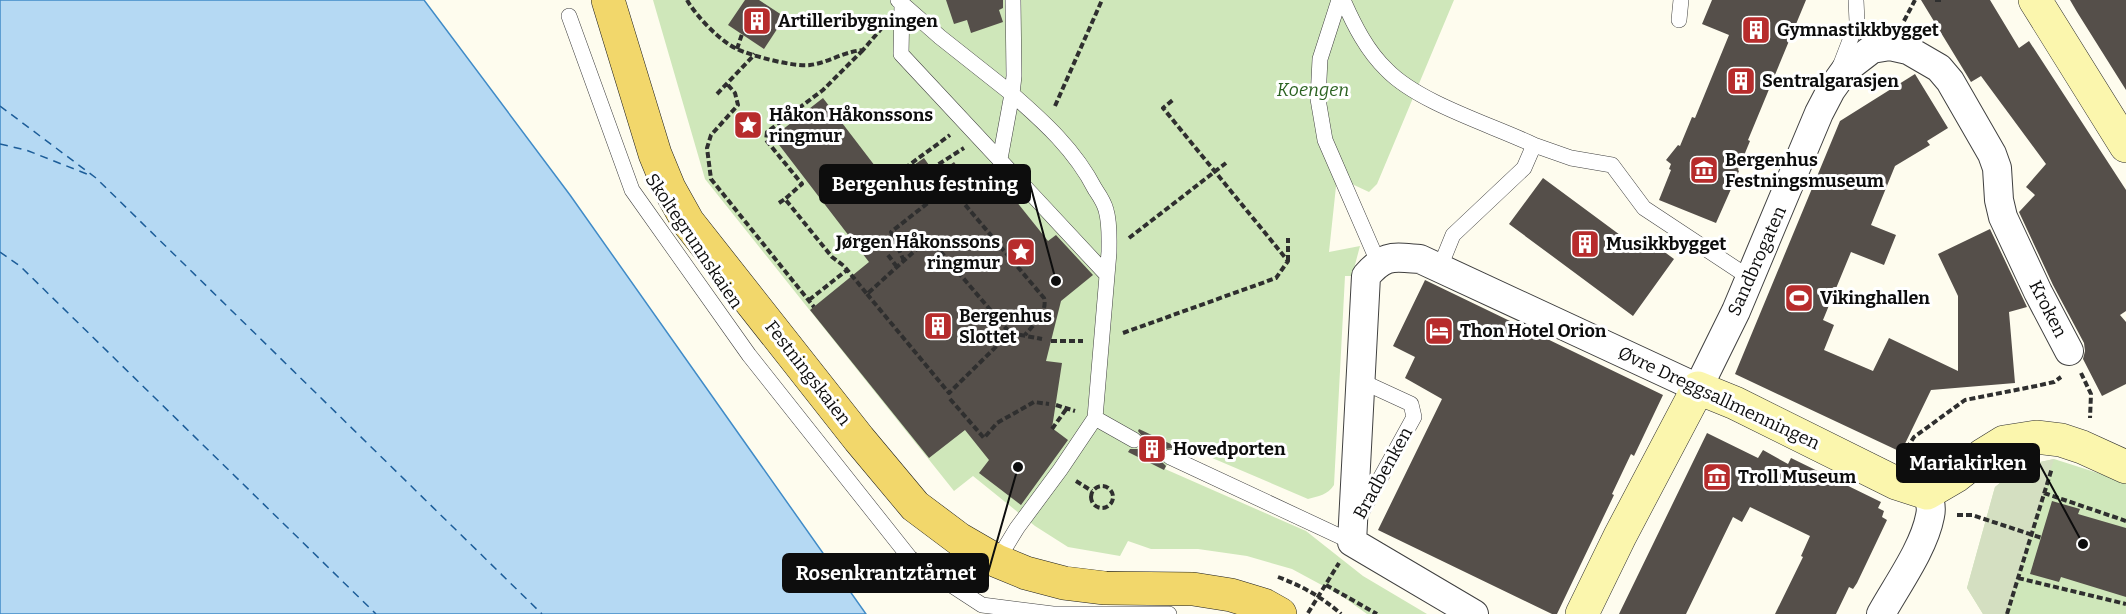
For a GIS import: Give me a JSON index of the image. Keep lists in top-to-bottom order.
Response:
{
  "streets": {
    "main road": ["Festningskaien"],
    "street": [
      "Sandbrogaten",
      "Kroken",
      "Øvre Dreggsallmenningen",
      "Bradbenken"
    ],
    "lane": ["Skoltegrunnskaien"]
  },
  "crossings": [
    ["Skoltegrunnskaien", "Festningskaien"],
    ["Sandbrogaten", "Kroken"],
    ["Sandbrogaten", "Øvre Dreggsallmenningen"],
    ["Øvre Dreggsallmenningen", "Bradbenken"]
  ],
  "parks": ["Koengen"],
  "places": {
    "building": [
      "Artilleribygningen",
      "Gymnastikkbygget",
      "Sentralgarasjen",
      "Musikkbygget",
      "Bergenhus Slottet",
      "Hovedporten"
    ],
    "place": ["Håkon Håkonssons ringmur", "Jørgen Håkonssons ringmur"],
    "museum": ["Bergenhus Festningsmuseum", "Troll Museum"],
    "other": ["Bergenhus festning", "Rosenkrantztårnet", "Mariakirken"],
    "sports": ["Vikinghallen"],
    "hotel": ["Thon Hotel Orion"]
  }
}
